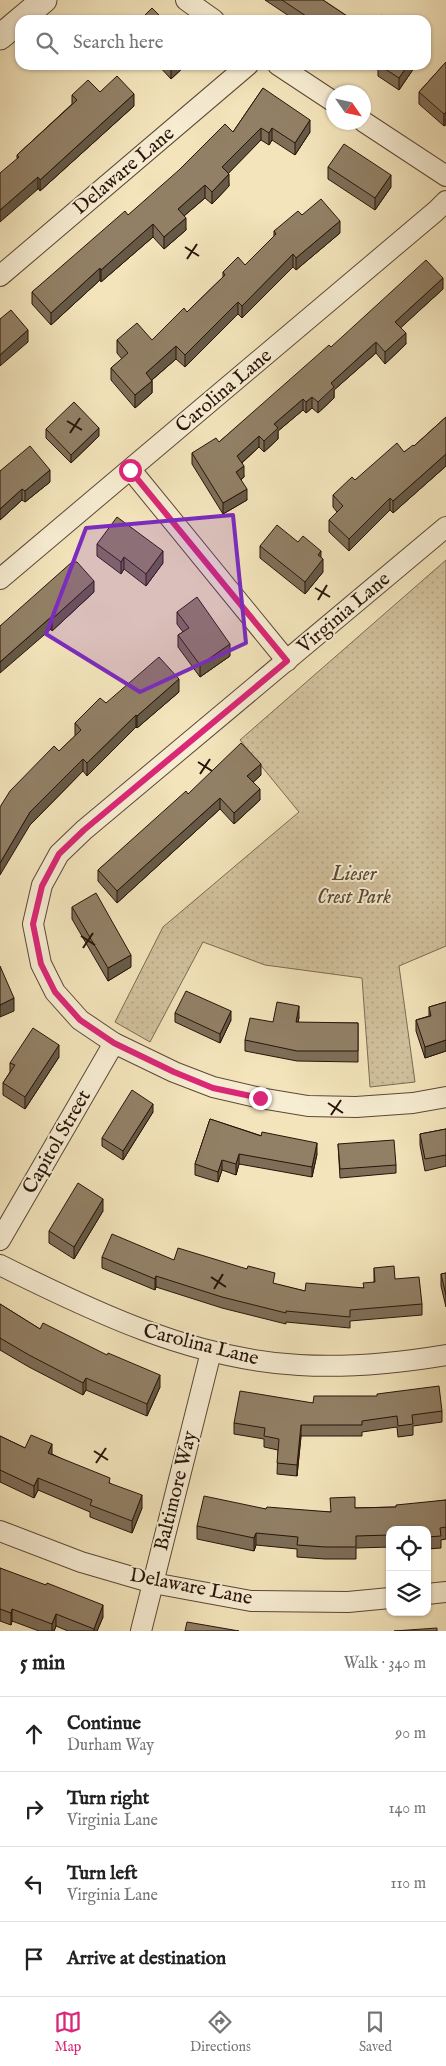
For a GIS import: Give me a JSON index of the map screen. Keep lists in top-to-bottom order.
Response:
{
  "streets": {
    "street": [
      "Delaware Lane",
      "Carolina Lane",
      "Virginia Lane",
      "Capitol Street",
      "Baltimore Way"
    ]
  },
  "crossings": [
    ["Delaware Lane", "Baltimore Way"],
    ["Carolina Lane", "Baltimore Way"],
    ["Virginia Lane", "Capitol Street"]
  ],
  "parks": ["Lieser Crest Park"],
  "north": "bottom right",
  "page": {
    "search": "Search here",
    "heading": ["5 min", "Walk · 340 m"],
    "list": [
      ["Continue", "Durham Way", "90 m"],
      ["Turn right", "Virginia Lane", "140 m"],
      ["Turn left", "Virginia Lane", "110 m"],
      "Arrive at destination"
    ],
    "nav": ["Map", "Directions", "Saved"]
  }
}
